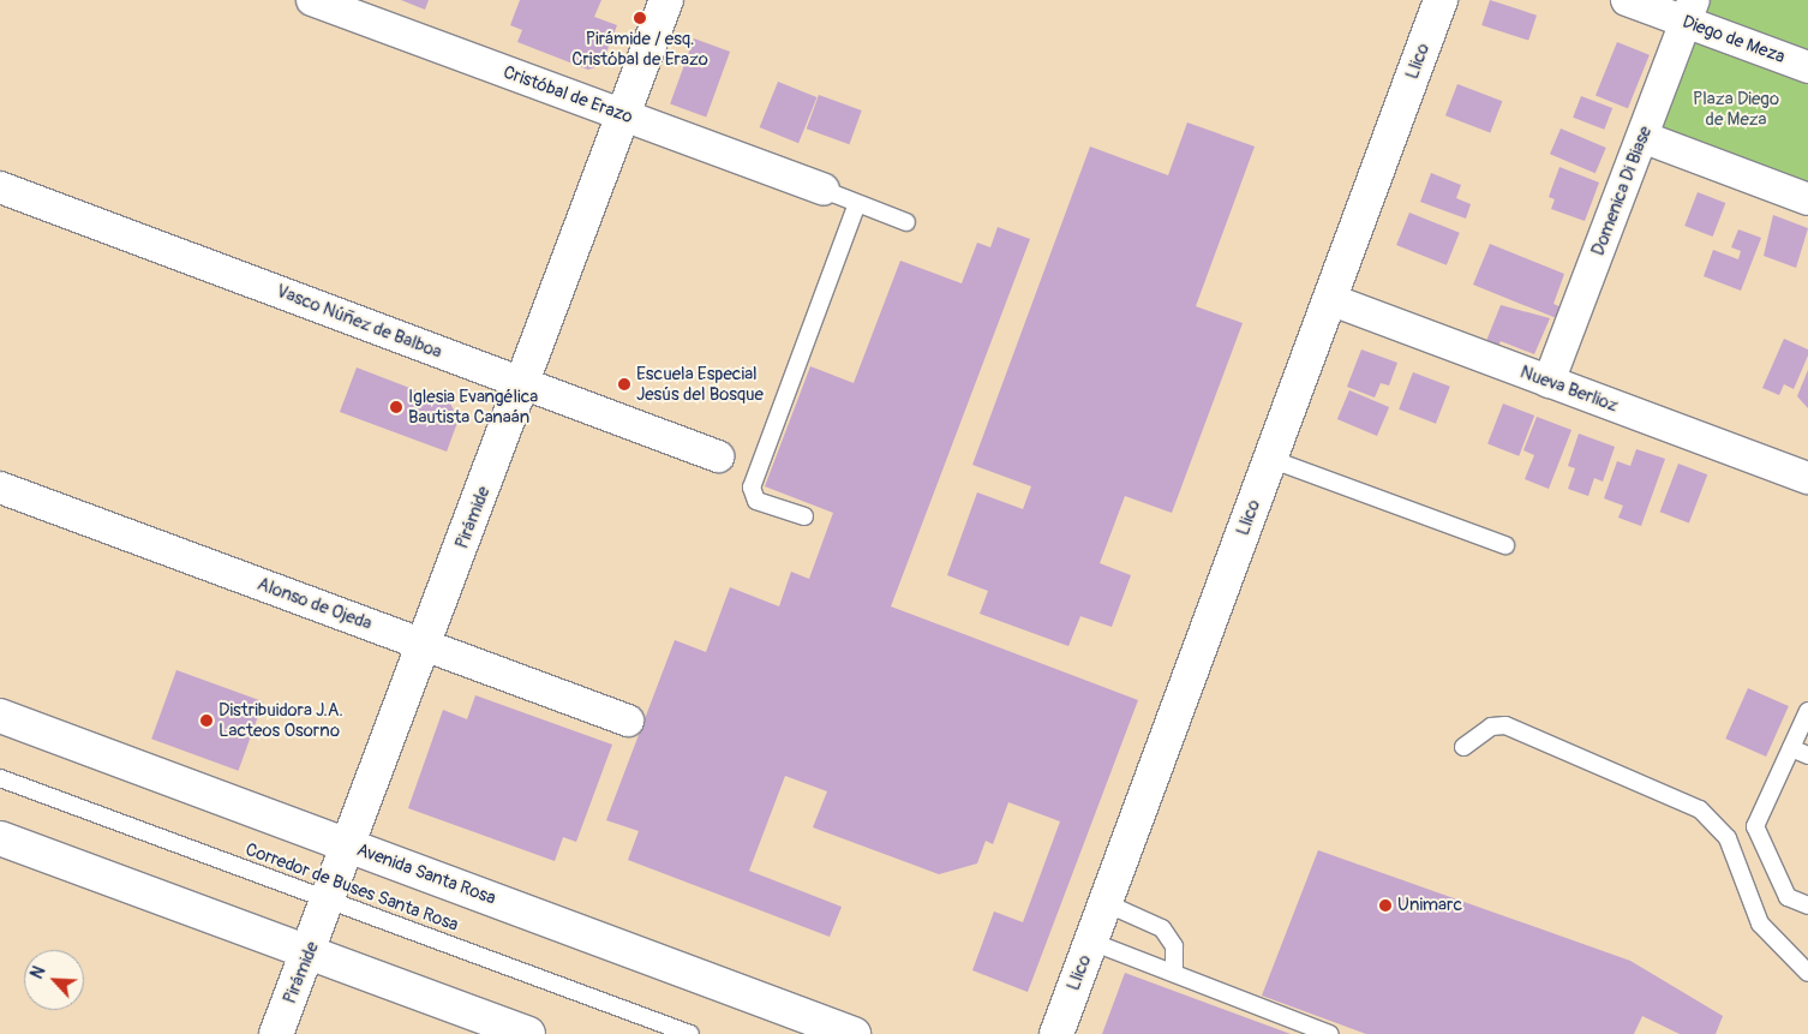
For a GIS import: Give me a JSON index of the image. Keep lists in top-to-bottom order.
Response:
{
  "streets": {
    "street": [
      "Diego de Meza",
      "Llico",
      "Cristóbal de Erazo",
      "Domenica Di Biase",
      "Vasco Núñez de Balboa",
      "Nueva Berlioz",
      "Pirámide",
      "Alonso de Ojeda",
      "Avenida Santa Rosa"
    ],
    "lane": ["Corredor de Buses Santa Rosa"]
  },
  "crossings": [
    ["Diego de Meza", "Domenica Di Biase"],
    ["Llico", "Nueva Berlioz"],
    ["Cristóbal de Erazo", "Pirámide"],
    ["Domenica Di Biase", "Nueva Berlioz"],
    ["Vasco Núñez de Balboa", "Pirámide"],
    ["Pirámide", "Alonso de Ojeda"],
    ["Pirámide", "Avenida Santa Rosa"],
    ["Pirámide", "Corredor de Buses Santa Rosa"]
  ],
  "parks": ["Plaza Diego de Meza"],
  "places": [
    "Pirámide / esq. Cristóbal de Erazo",
    "Escuela Especial Jesús del Bosque",
    "Iglesia Evangélica Bautista Canaán",
    "Distribuidora J.A. Lacteos Osorno",
    "Unimarc"
  ],
  "north": "top left"
}
